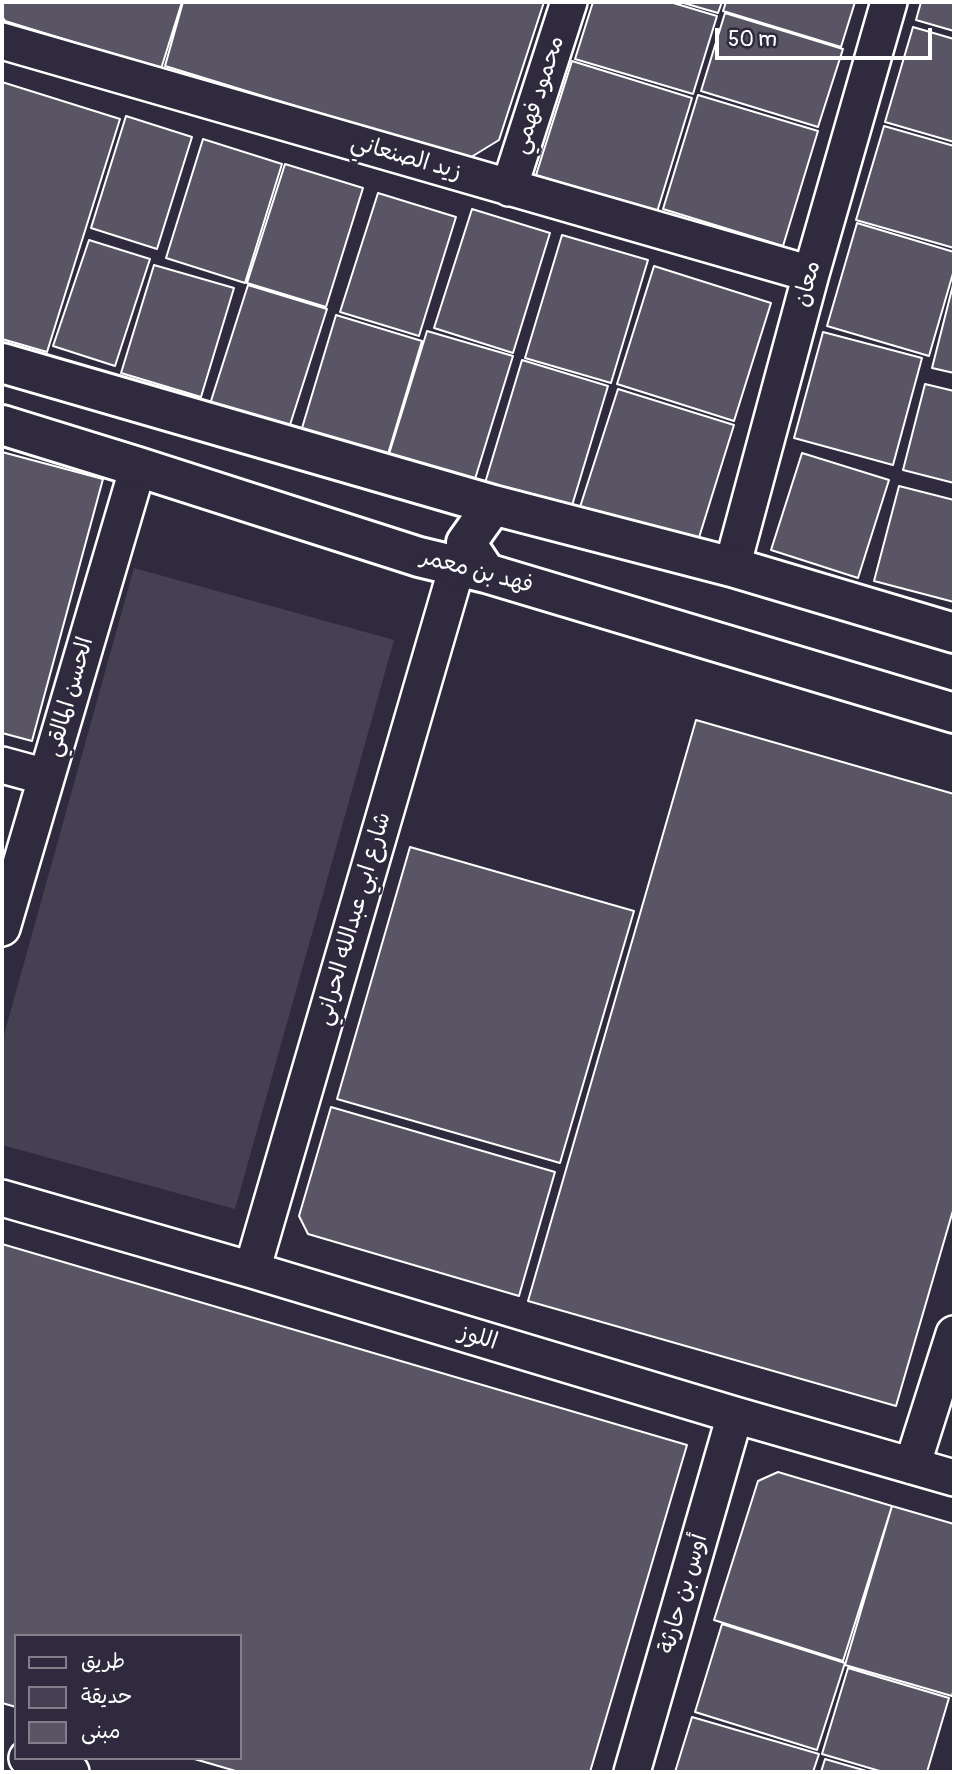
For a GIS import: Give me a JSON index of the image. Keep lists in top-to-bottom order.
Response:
{
  "streets": {
    "street": [
      "محمود فهمي",
      "زيد الصنعاني",
      "معان",
      "فهد بن معمر",
      "الحسن المالقي",
      "شارع ابي عبدالله الحراني",
      "اللوز",
      "أوس بن حارثة"
    ]
  },
  "crossings": [
    ["محمود فهمي", "زيد الصنعاني"],
    ["زيد الصنعاني", "معان"],
    ["فهد بن معمر", "الحسن المالقي"],
    ["فهد بن معمر", "شارع ابي عبدالله الحراني"],
    ["شارع ابي عبدالله الحراني", "اللوز"],
    ["اللوز", "أوس بن حارثة"]
  ],
  "legend": ["طريق", "حديقة", "مبنى"],
  "scale_bar": "50 m"
}
